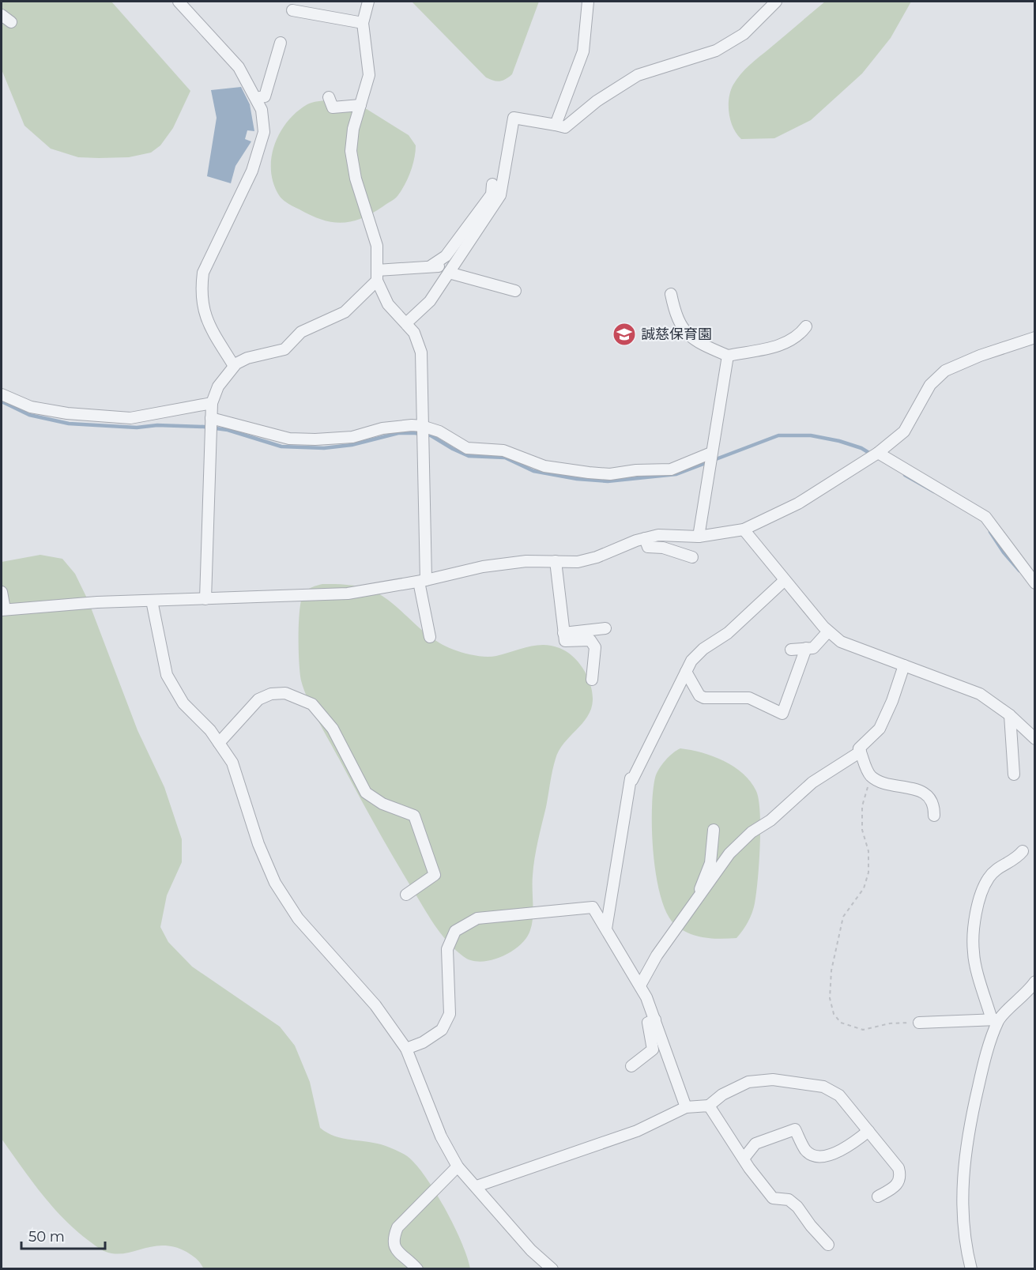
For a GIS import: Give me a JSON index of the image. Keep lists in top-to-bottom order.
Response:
{
  "places": {
    "school or university": ["誠慈保育園"]
  },
  "scale_bar": "50 m"
}
